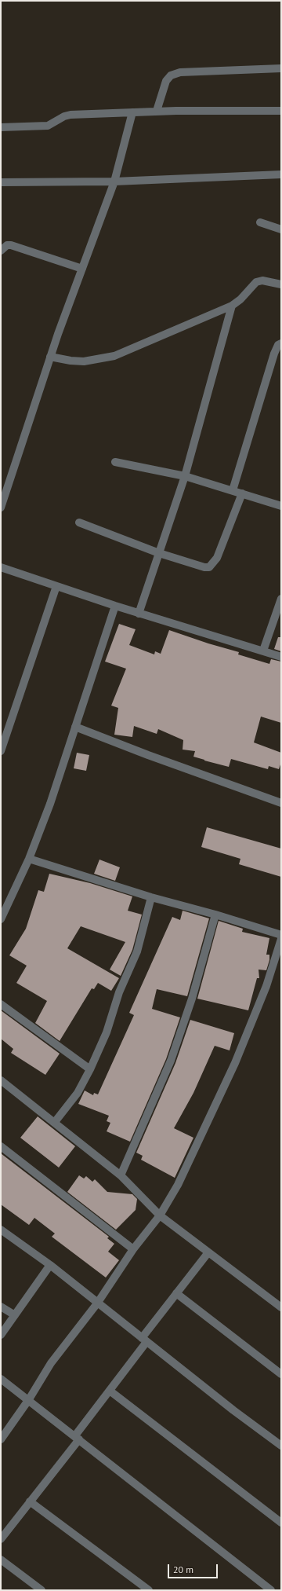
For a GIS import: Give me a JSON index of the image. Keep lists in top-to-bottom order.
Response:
{
  "scale_bar": "20 m"
}
